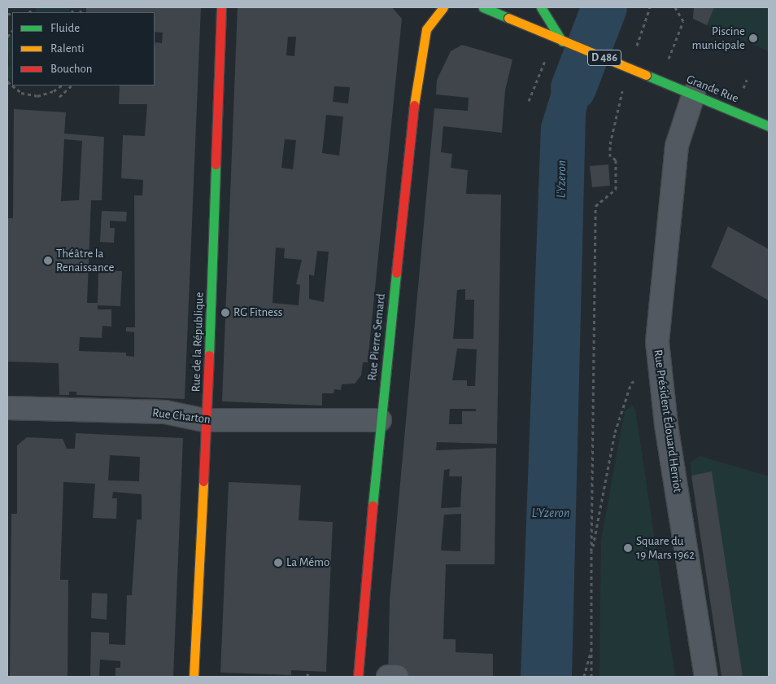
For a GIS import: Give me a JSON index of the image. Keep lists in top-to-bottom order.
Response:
{
  "streets": {
    "main road": [
      "D 486",
      "Grande Rue",
      "Rue Pierre Semard",
      "Rue de la République"
    ],
    "street": ["Rue Charton", "Rue Président Édouard Herriot"]
  },
  "crossings": [
    ["D 486", "Grande Rue"],
    ["Grande Rue", "Rue Président Édouard Herriot"],
    ["Rue Pierre Semard", "Rue Charton"],
    ["Rue de la République", "Rue Charton"]
  ],
  "water": ["L'Yzeron"],
  "places": [
    "Piscine municipale",
    "Théâtre la Renaissance",
    "RG Fitness",
    "Square du 19 Mars 1962",
    "La Mémo"
  ],
  "legend": ["Fluide", "Ralenti", "Bouchon"]
}
